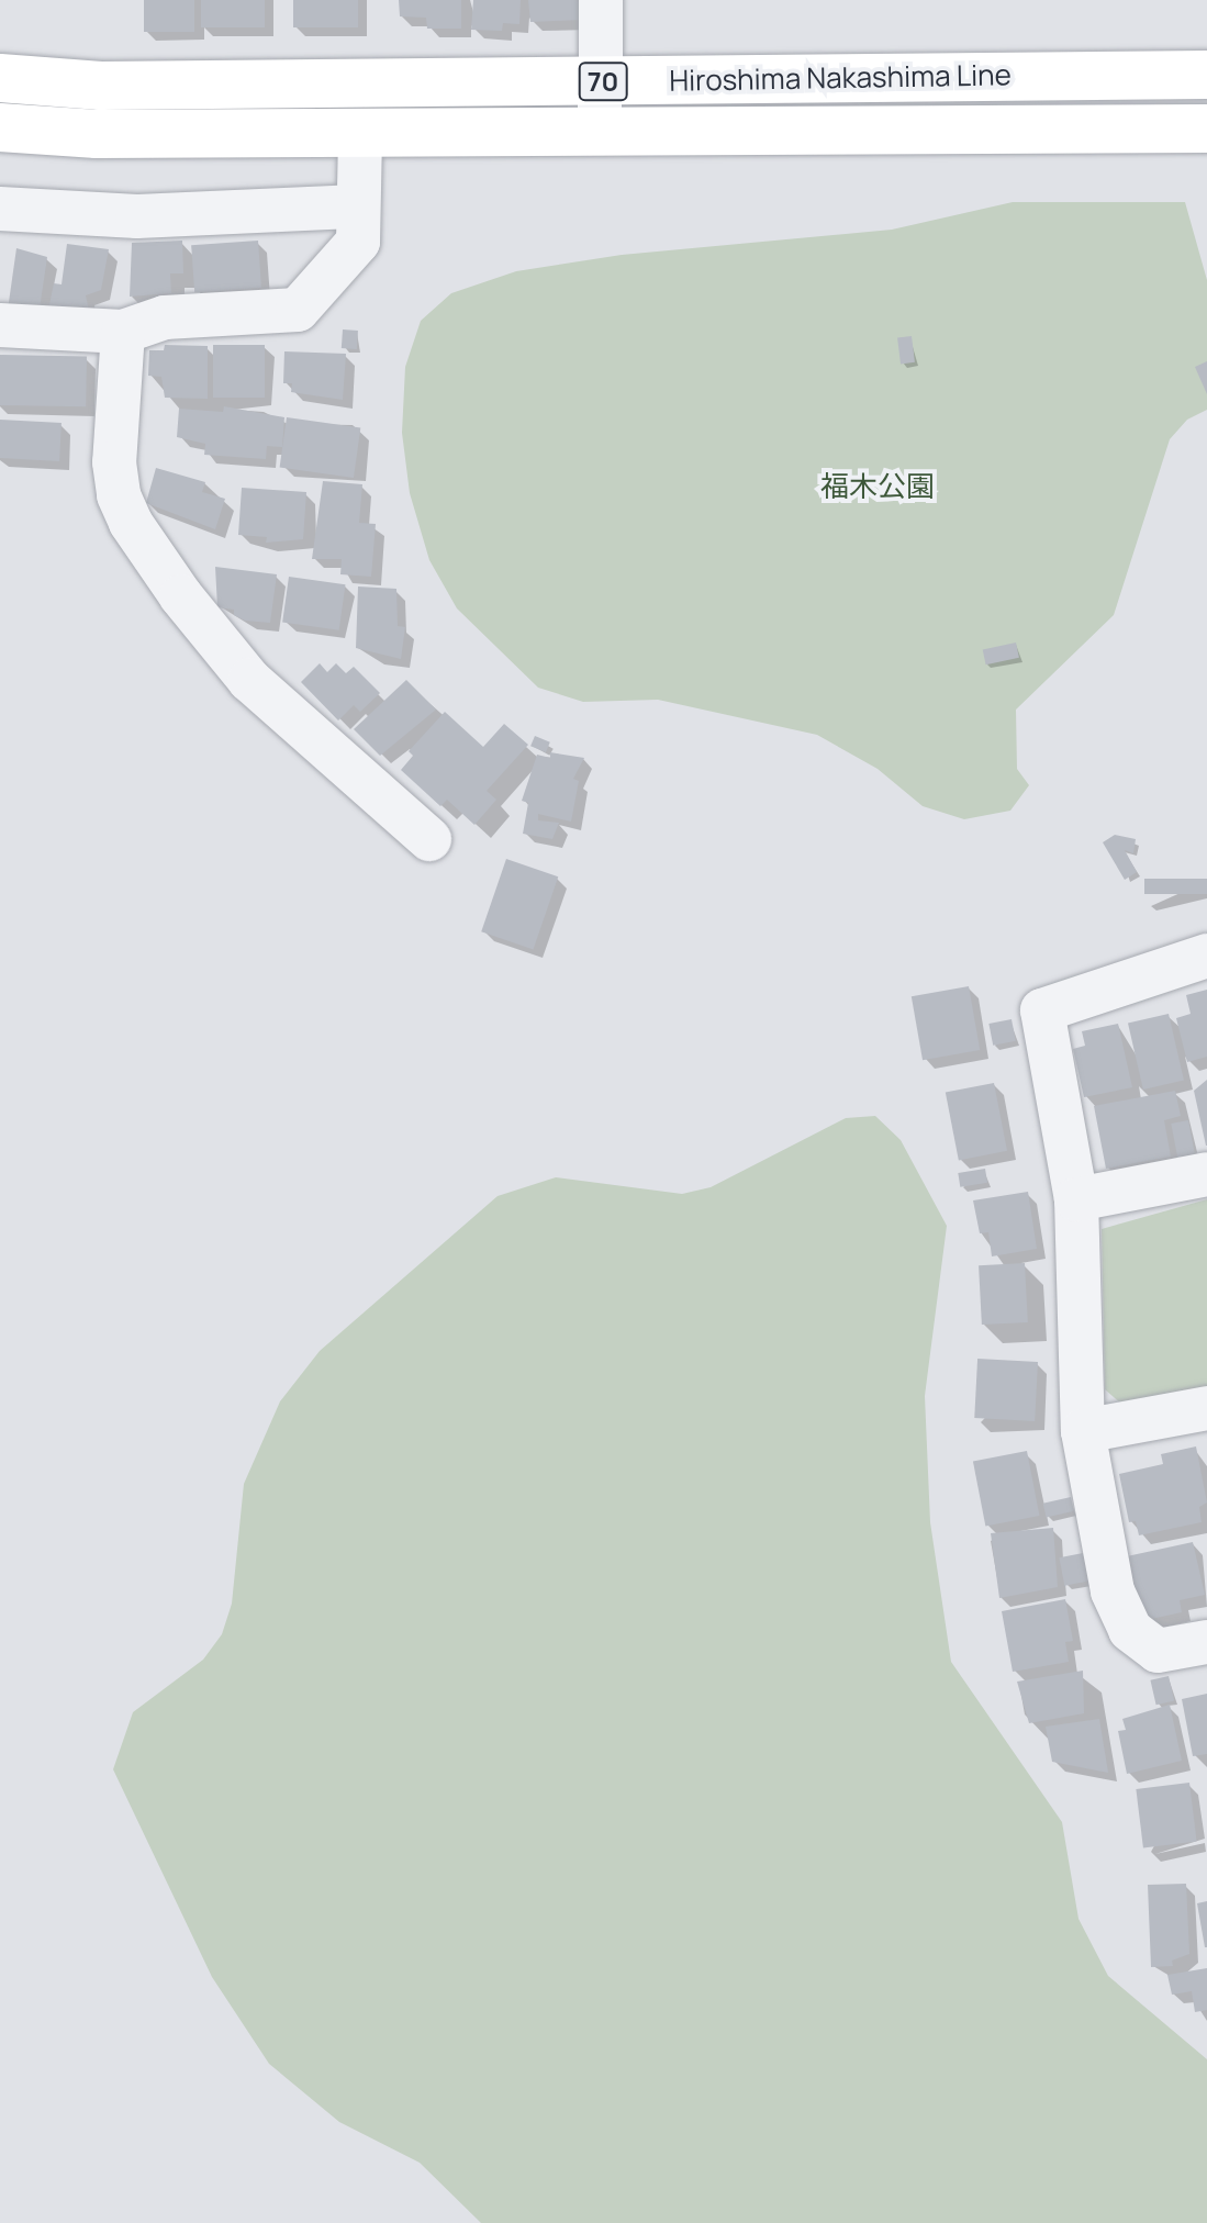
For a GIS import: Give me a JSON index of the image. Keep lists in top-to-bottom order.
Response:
{
  "streets": {
    "main road": ["Hiroshima Nakashima Line", "70"]
  },
  "parks": ["福木公園"]
}
